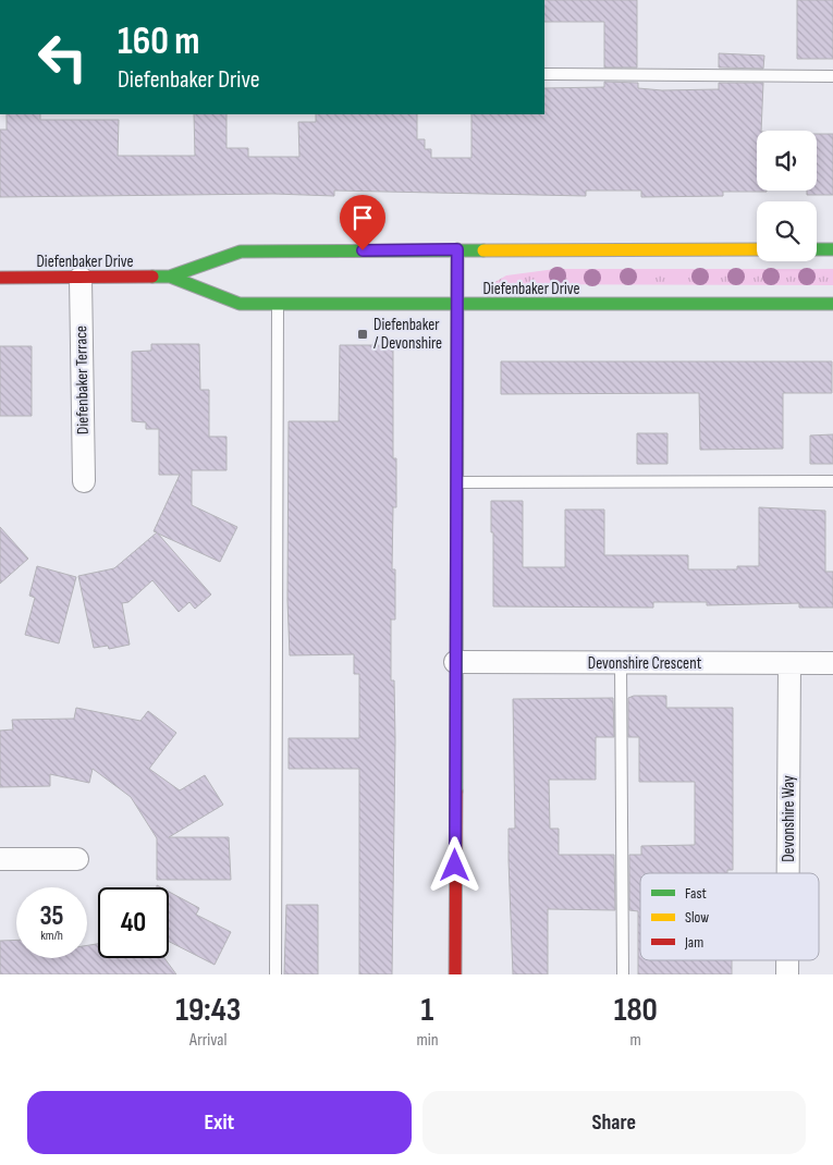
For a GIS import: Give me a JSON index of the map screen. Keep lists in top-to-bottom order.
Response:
{
  "streets": {
    "street": [
      "Diefenbaker Drive",
      "Diefenbaker Terrace",
      "Devonshire Crescent",
      "Devonshire Way"
    ]
  },
  "crossings": [
    ["Diefenbaker Drive", "Diefenbaker Terrace"],
    ["Devonshire Crescent", "Devonshire Way"]
  ],
  "places": {
    "transit": ["Diefenbaker / Devonshire"]
  },
  "legend": ["Fast", "Slow", "Jam"],
  "page": {
    "turn": ["160 m", "Diefenbaker Drive"],
    "speed": "35 km/h",
    "limit": "40",
    "eta": [
      "19:43",
      "Arrival",
      "1",
      "min",
      "180",
      "m"
    ],
    "buttons": ["Exit", "Share"]
  }
}
